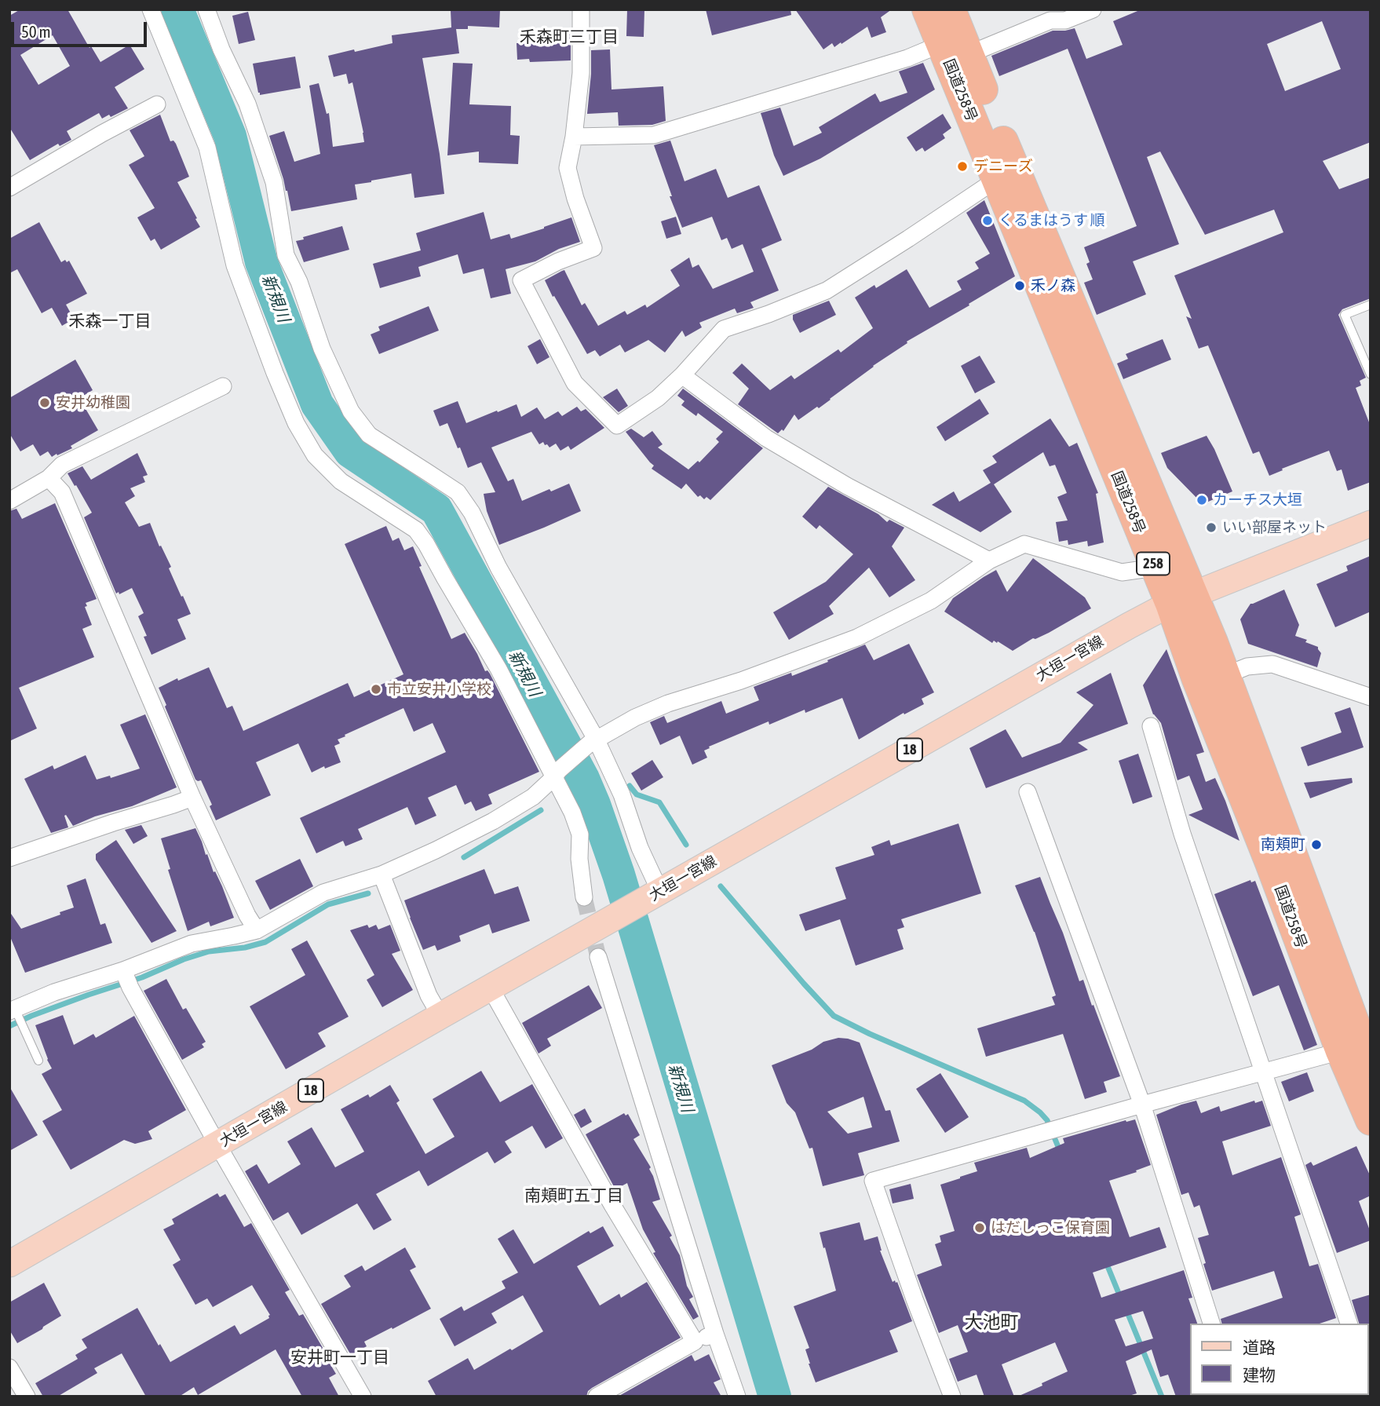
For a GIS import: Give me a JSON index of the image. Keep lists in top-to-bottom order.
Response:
{
  "streets": {
    "highway": ["国道258号", "258"],
    "main road": ["大垣一宮線", "18"]
  },
  "crossings": [
    ["国道258号", "大垣一宮線"]
  ],
  "districts": [
    "禾森町三丁目",
    "禾森一丁目",
    "南頬町五丁目",
    "大池町",
    "安井町一丁目"
  ],
  "water": ["新規川"],
  "places": [
    "デニーズ",
    "くるまはうす 順",
    "禾ノ森",
    "安井幼稚園",
    "カーチス大垣",
    "いい部屋ネット",
    "市立安井小学校",
    "南頬町",
    "はだしっこ保育園"
  ],
  "legend": ["道路", "建物"],
  "scale_bar": "50 m"
}
